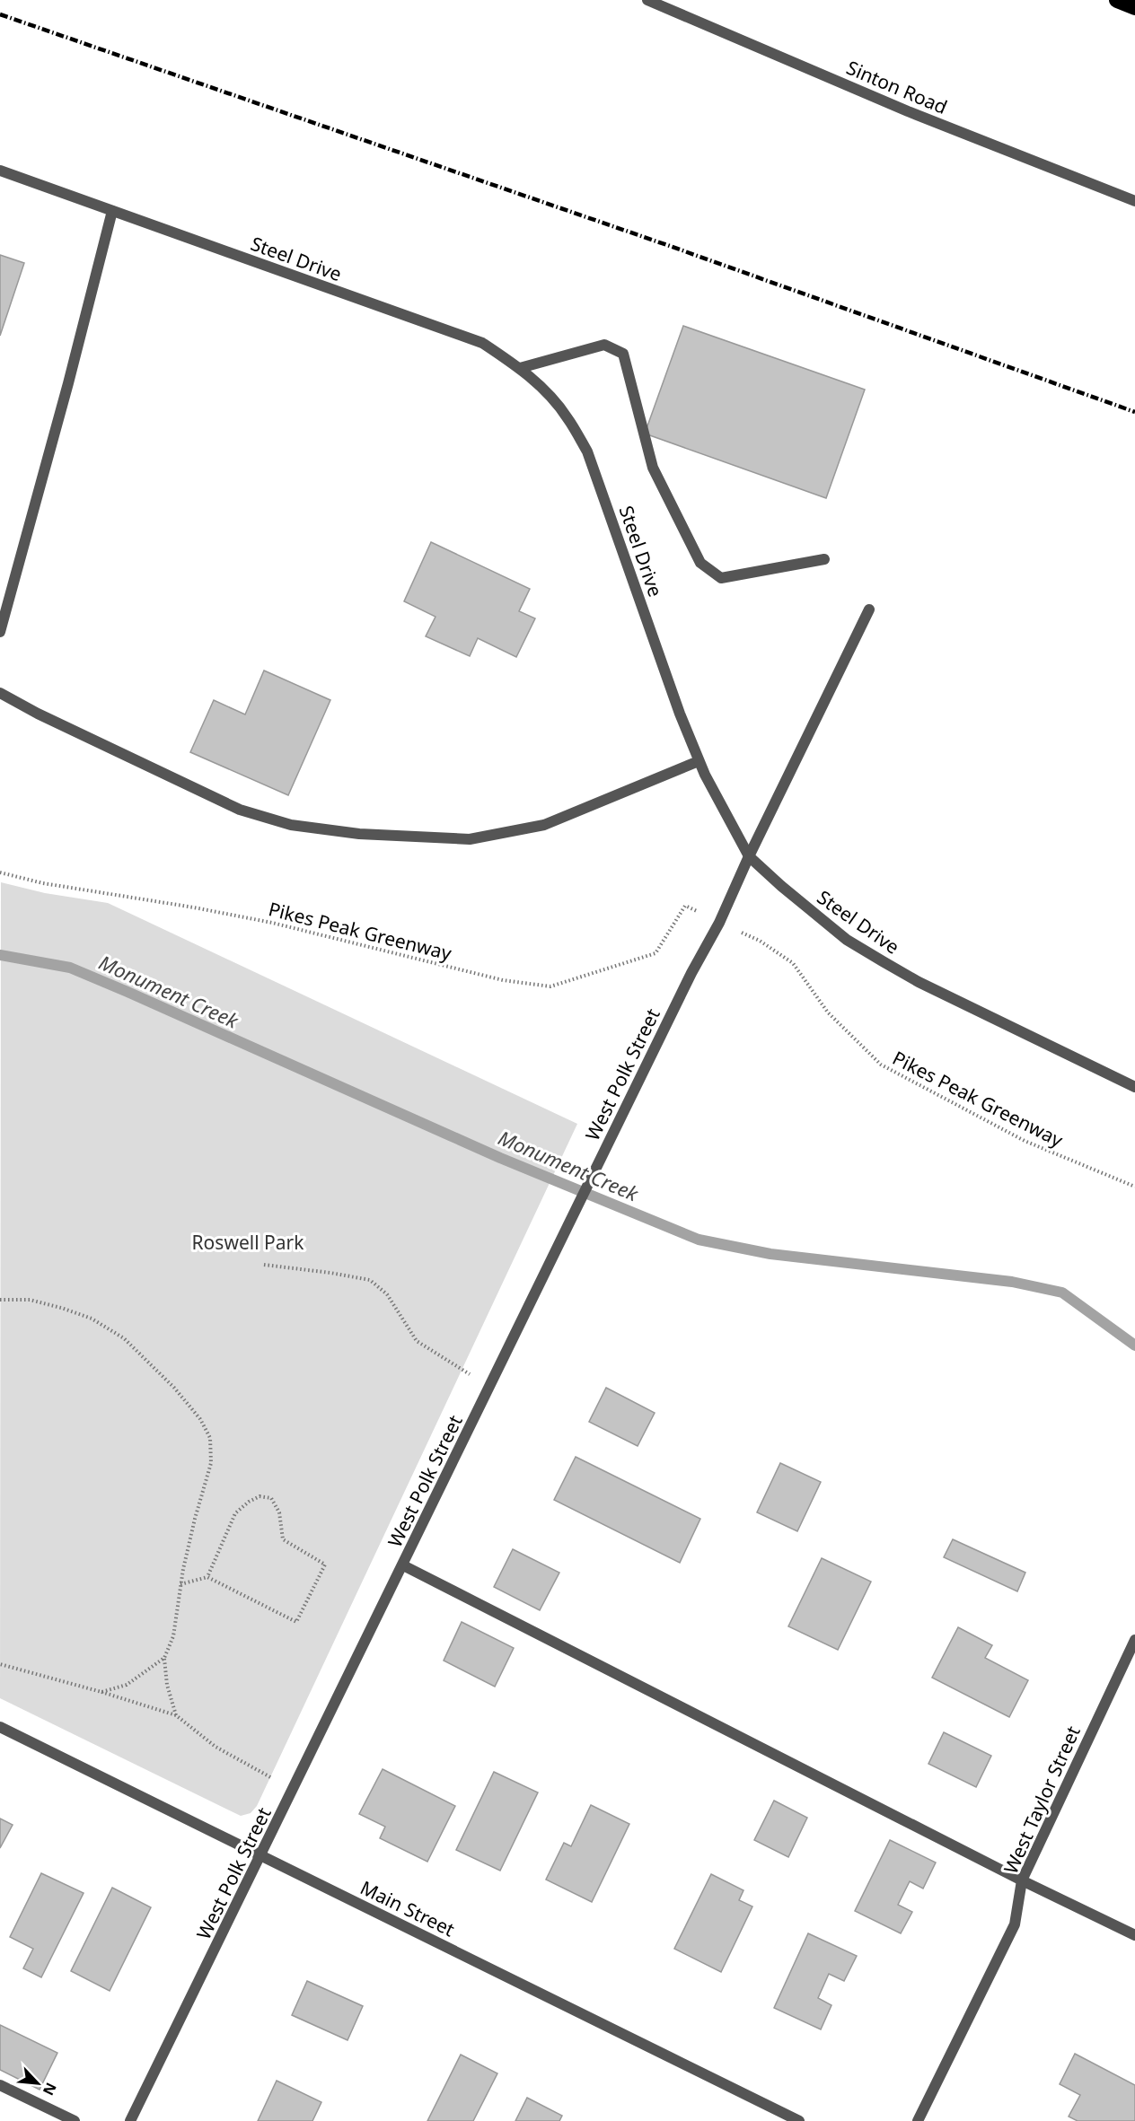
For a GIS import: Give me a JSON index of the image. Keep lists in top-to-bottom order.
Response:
{
  "streets": {
    "street": [
      "Sinton Road",
      "Steel Drive",
      "West Polk Street",
      "West Taylor Street",
      "Main Street"
    ],
    "path": ["Pikes Peak Greenway"]
  },
  "crossings": [
    ["Steel Drive", "West Polk Street"],
    ["West Polk Street", "Main Street"]
  ],
  "water": ["Monument Creek"],
  "parks": ["Roswell Park"],
  "north": "bottom right"
}
